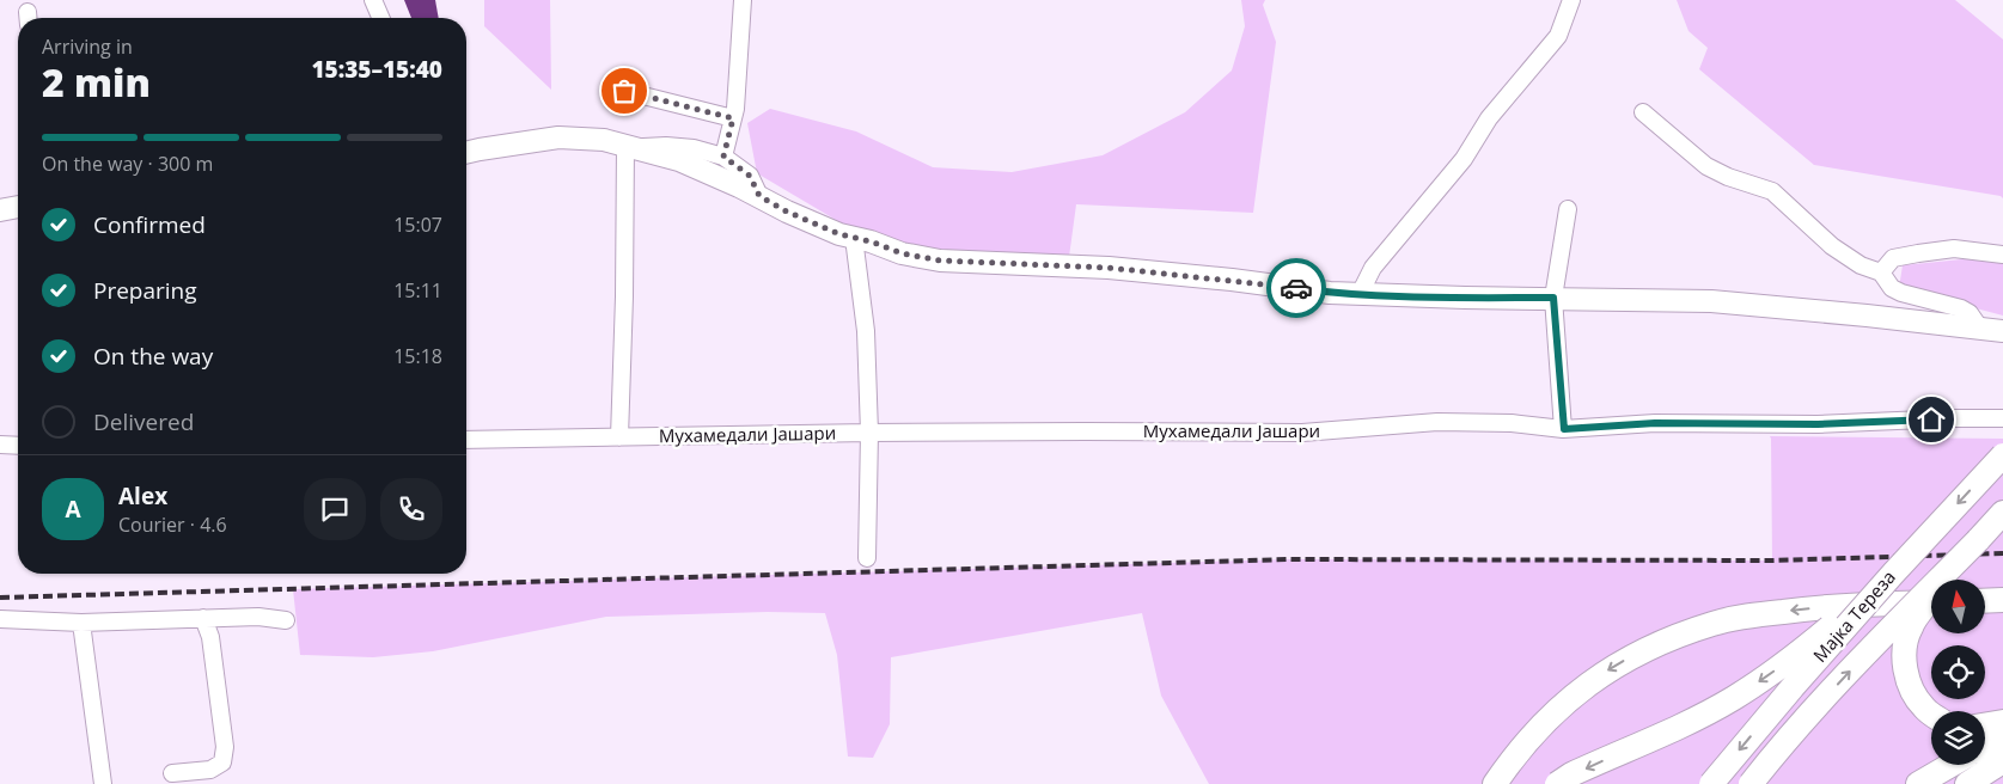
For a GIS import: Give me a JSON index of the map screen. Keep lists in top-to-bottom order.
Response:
{
  "streets": {
    "highway": ["Мајка Тереза"],
    "street": ["Мухамедали Јашари"]
  },
  "north": "top",
  "page": {
    "heading": ["2 min", "Arriving in", "15:35–15:40"],
    "panel": ["Alex", "Courier · 4.6"],
    "bar": "On the way · 300 m",
    "list": [
      ["Confirmed", "15:07"],
      ["Preparing", "15:11"],
      ["On the way", "15:18"],
      "Delivered"
    ],
    "round": "A"
  }
}
